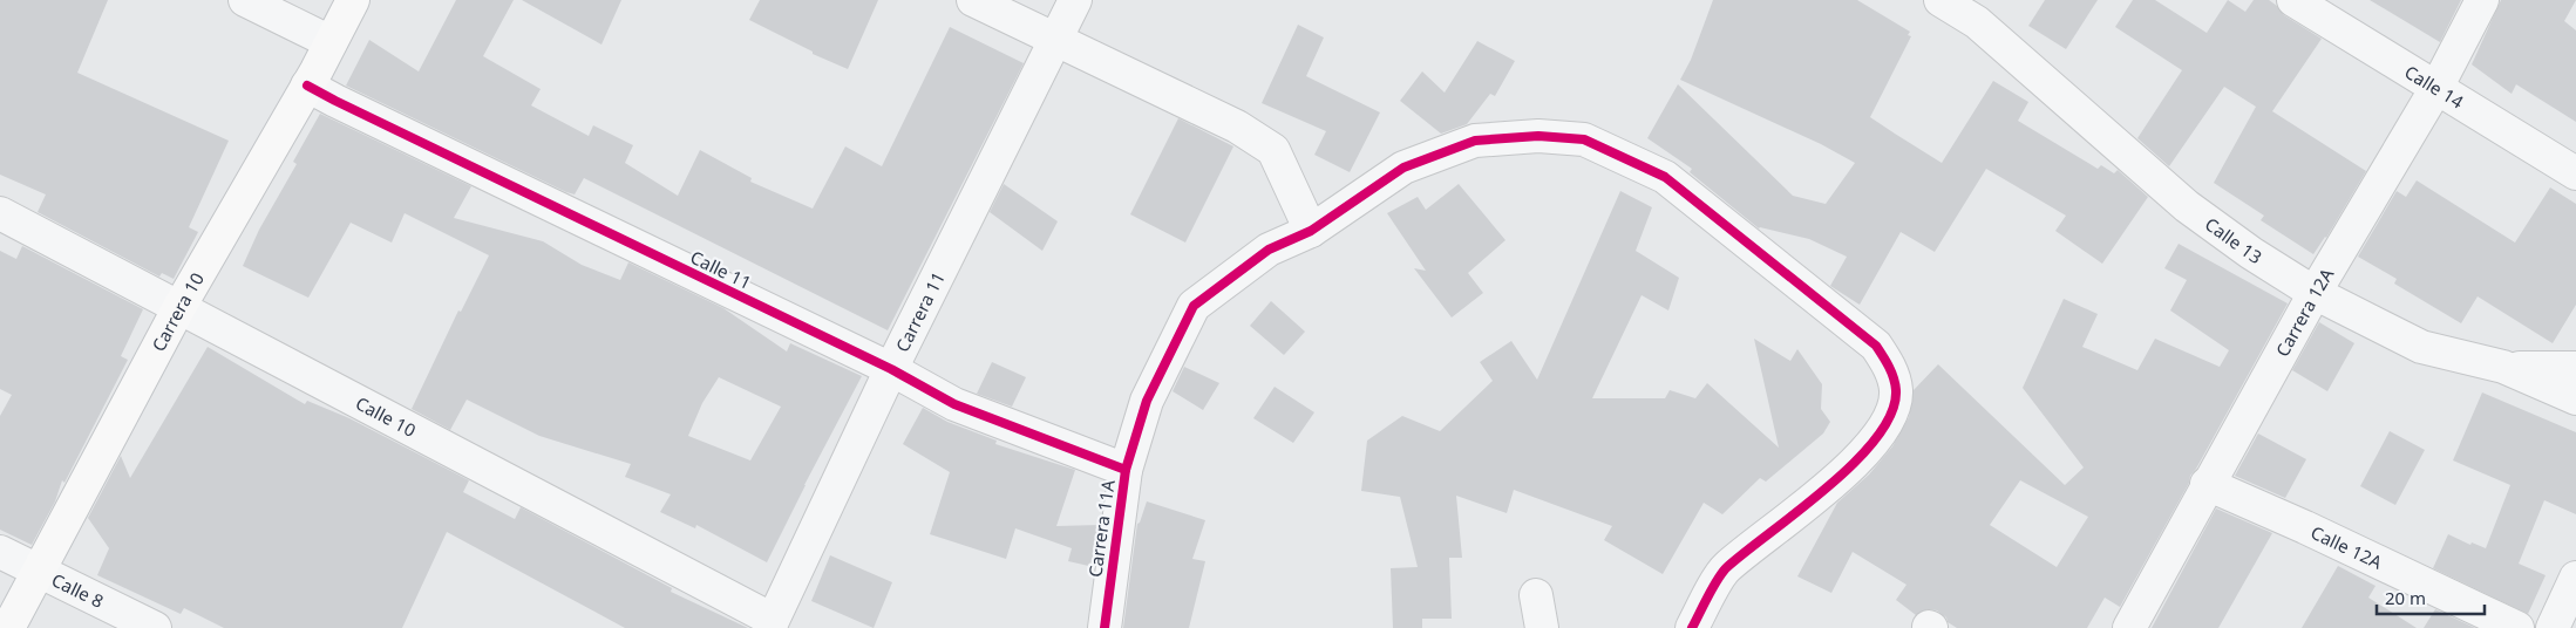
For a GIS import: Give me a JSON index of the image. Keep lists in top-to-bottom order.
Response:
{
  "streets": {
    "main road": ["Carrera 10"],
    "street": [
      "Calle 14",
      "Calle 13",
      "Calle 11",
      "Carrera 11",
      "Carrera 12A",
      "Calle 10",
      "Carrera 11A",
      "Calle 12A",
      "Calle 8"
    ]
  },
  "crossings": [
    ["Calle 14", "Carrera 12A"],
    ["Calle 13", "Carrera 12A"],
    ["Calle 11", "Carrera 10"],
    ["Calle 11", "Carrera 11"],
    ["Calle 11", "Carrera 11A"],
    ["Carrera 10", "Calle 10"],
    ["Carrera 10", "Calle 8"],
    ["Carrera 11", "Calle 10"],
    ["Carrera 12A", "Calle 12A"]
  ],
  "scale_bar": "20 m"
}
